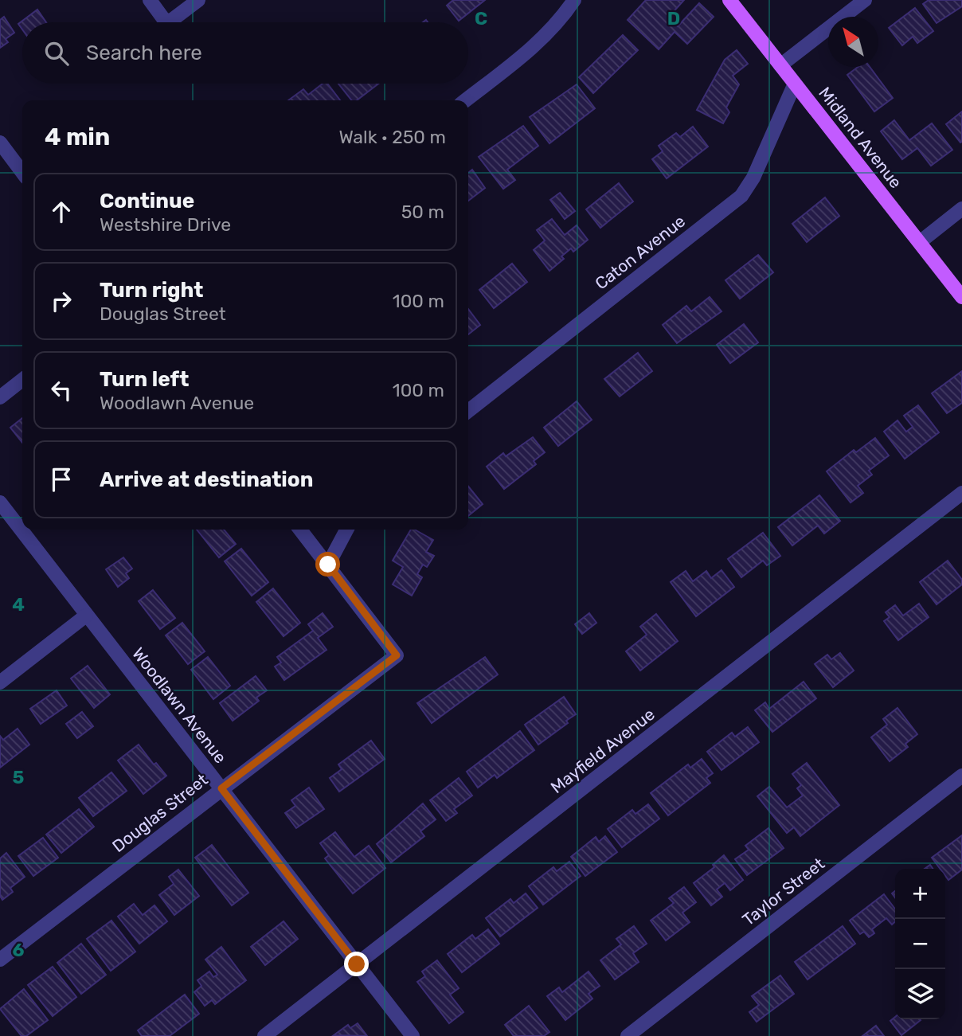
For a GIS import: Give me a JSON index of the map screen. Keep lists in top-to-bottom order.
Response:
{
  "streets": {
    "main road": ["Midland Avenue"],
    "street": [
      "Caton Avenue",
      "Woodlawn Avenue",
      "Mayfield Avenue",
      "Douglas Street",
      "Taylor Street"
    ]
  },
  "crossings": [
    ["Midland Avenue", "Caton Avenue"],
    ["Woodlawn Avenue", "Mayfield Avenue"],
    ["Woodlawn Avenue", "Douglas Street"]
  ],
  "north": "top left",
  "page": {
    "search": "Search here",
    "heading": ["4 min", "Walk · 250 m"],
    "list": [
      ["Continue", "Westshire Drive", "50 m"],
      ["Turn right", "Douglas Street", "100 m"],
      ["Turn left", "Woodlawn Avenue", "100 m"],
      "Arrive at destination"
    ],
    "map_buttons": ["+", "−"]
  },
  "grid": {
    "columns": ["C", "D"],
    "rows": ["4", "5", "6"]
  }
}
